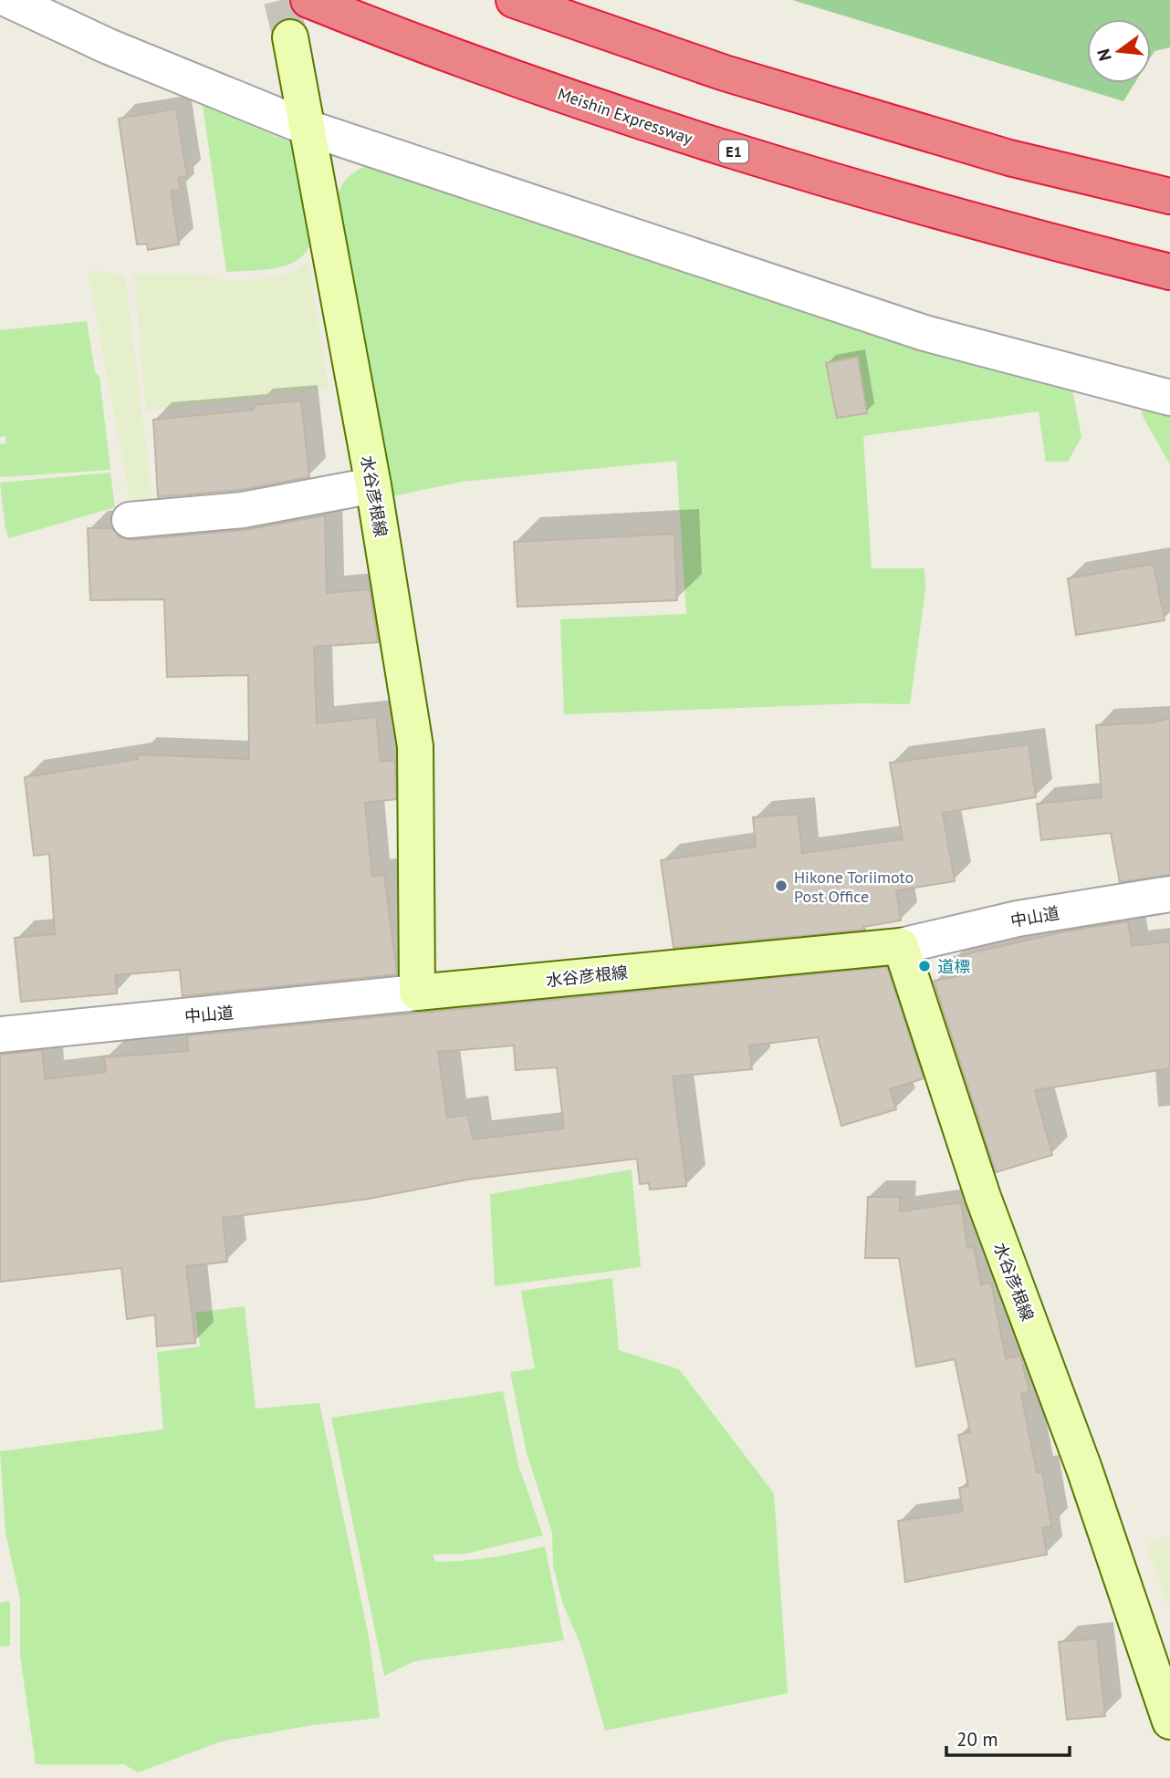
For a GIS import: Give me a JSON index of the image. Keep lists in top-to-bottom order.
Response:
{
  "streets": {
    "highway": ["Meishin Expressway", "E1"],
    "main road": ["水谷彦根線"],
    "street": ["中山道"]
  },
  "crossings": [
    ["水谷彦根線", "中山道"]
  ],
  "places": ["Hikone Toriimoto Post Office", "道標"],
  "scale_bar": "20 m",
  "north": "left"
}
